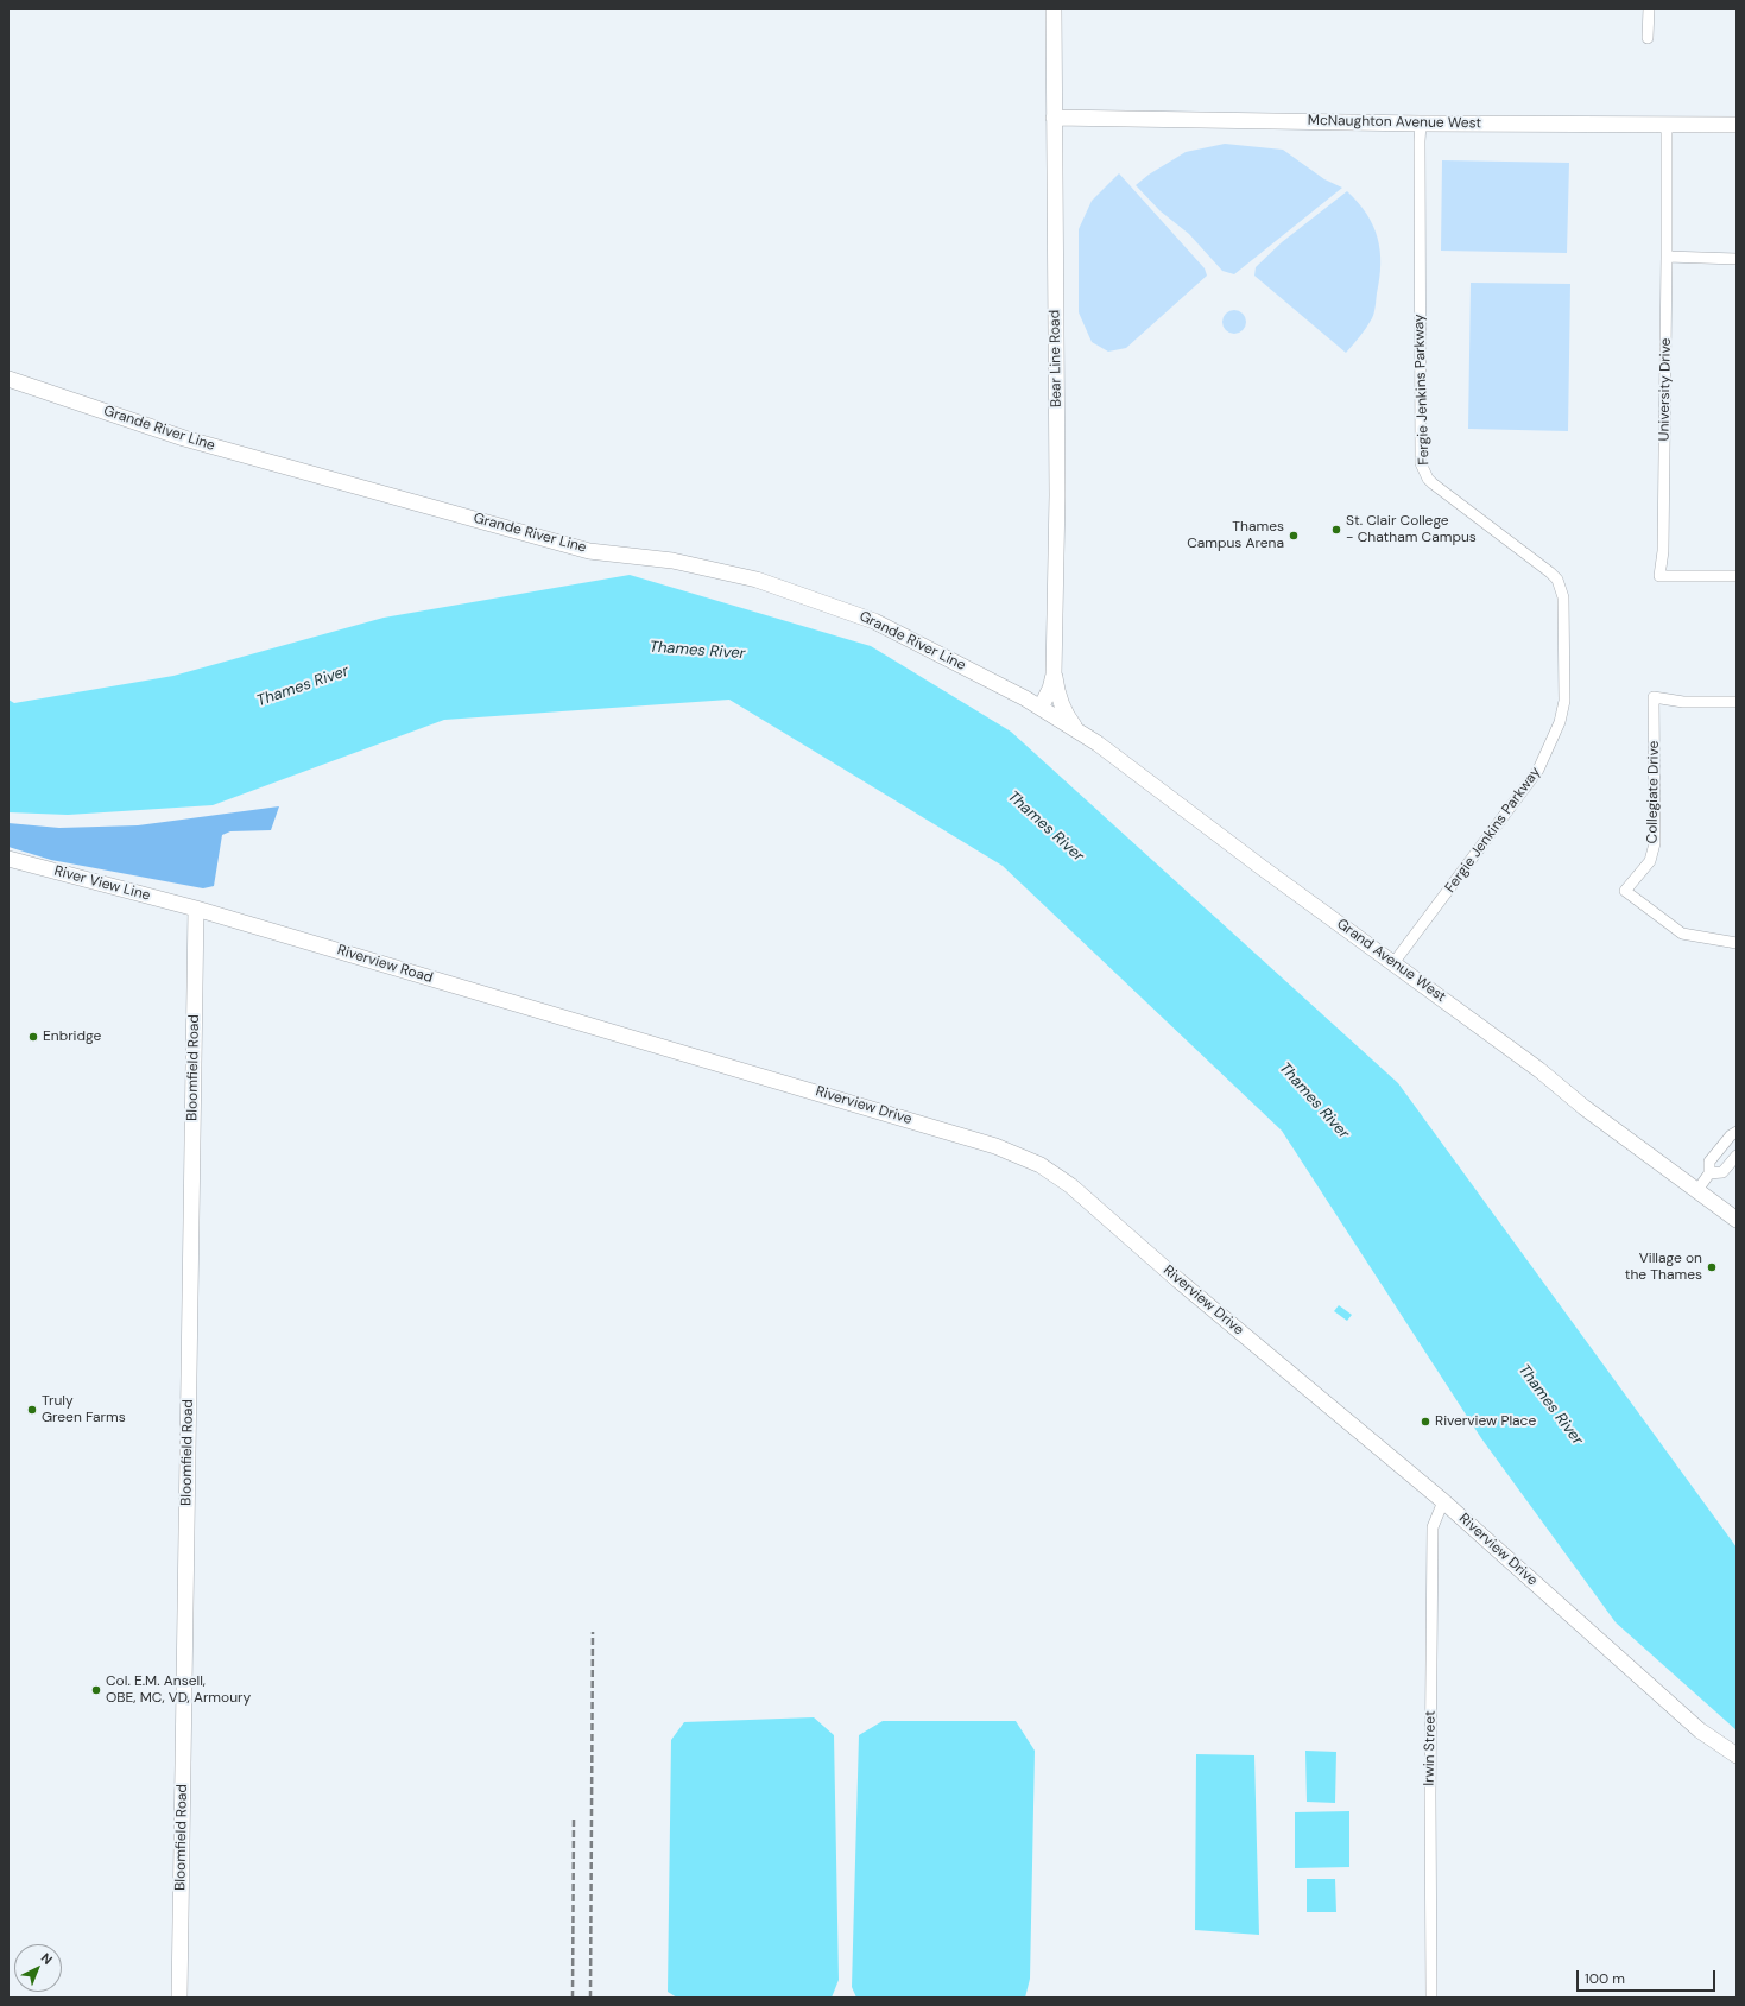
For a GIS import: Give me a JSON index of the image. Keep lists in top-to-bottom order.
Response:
{
  "streets": {
    "main road": [
      "McNaughton Avenue West",
      "Bear Line Road",
      "Grande River Line",
      "River View Line",
      "Grand Avenue West",
      "Riverview Road",
      "Bloomfield Road",
      "Riverview Drive"
    ],
    "street": [
      "Fergie Jenkins Parkway",
      "University Drive",
      "Collegiate Drive",
      "Irwin Street"
    ]
  },
  "crossings": [
    ["McNaughton Avenue West", "Bear Line Road"],
    ["McNaughton Avenue West", "Fergie Jenkins Parkway"],
    ["McNaughton Avenue West", "University Drive"],
    ["Bear Line Road", "Grande River Line"],
    ["Bear Line Road", "Grand Avenue West"],
    ["Fergie Jenkins Parkway", "Grand Avenue West"],
    ["Grande River Line", "Grand Avenue West"],
    ["River View Line", "Riverview Road"],
    ["River View Line", "Bloomfield Road"],
    ["Riverview Road", "Bloomfield Road"],
    ["Riverview Road", "Riverview Drive"],
    ["Riverview Drive", "Irwin Street"]
  ],
  "water": ["Thames River"],
  "places": [
    "St. Clair College - Chatham Campus",
    "Thames Campus Arena",
    "Enbridge",
    "Village on the Thames",
    "Truly Green Farms",
    "Riverview Place",
    "Col. E.M. Ansell, OBE, MC, VD, Armoury"
  ],
  "scale_bar": "100 m",
  "north": "top right"
}
